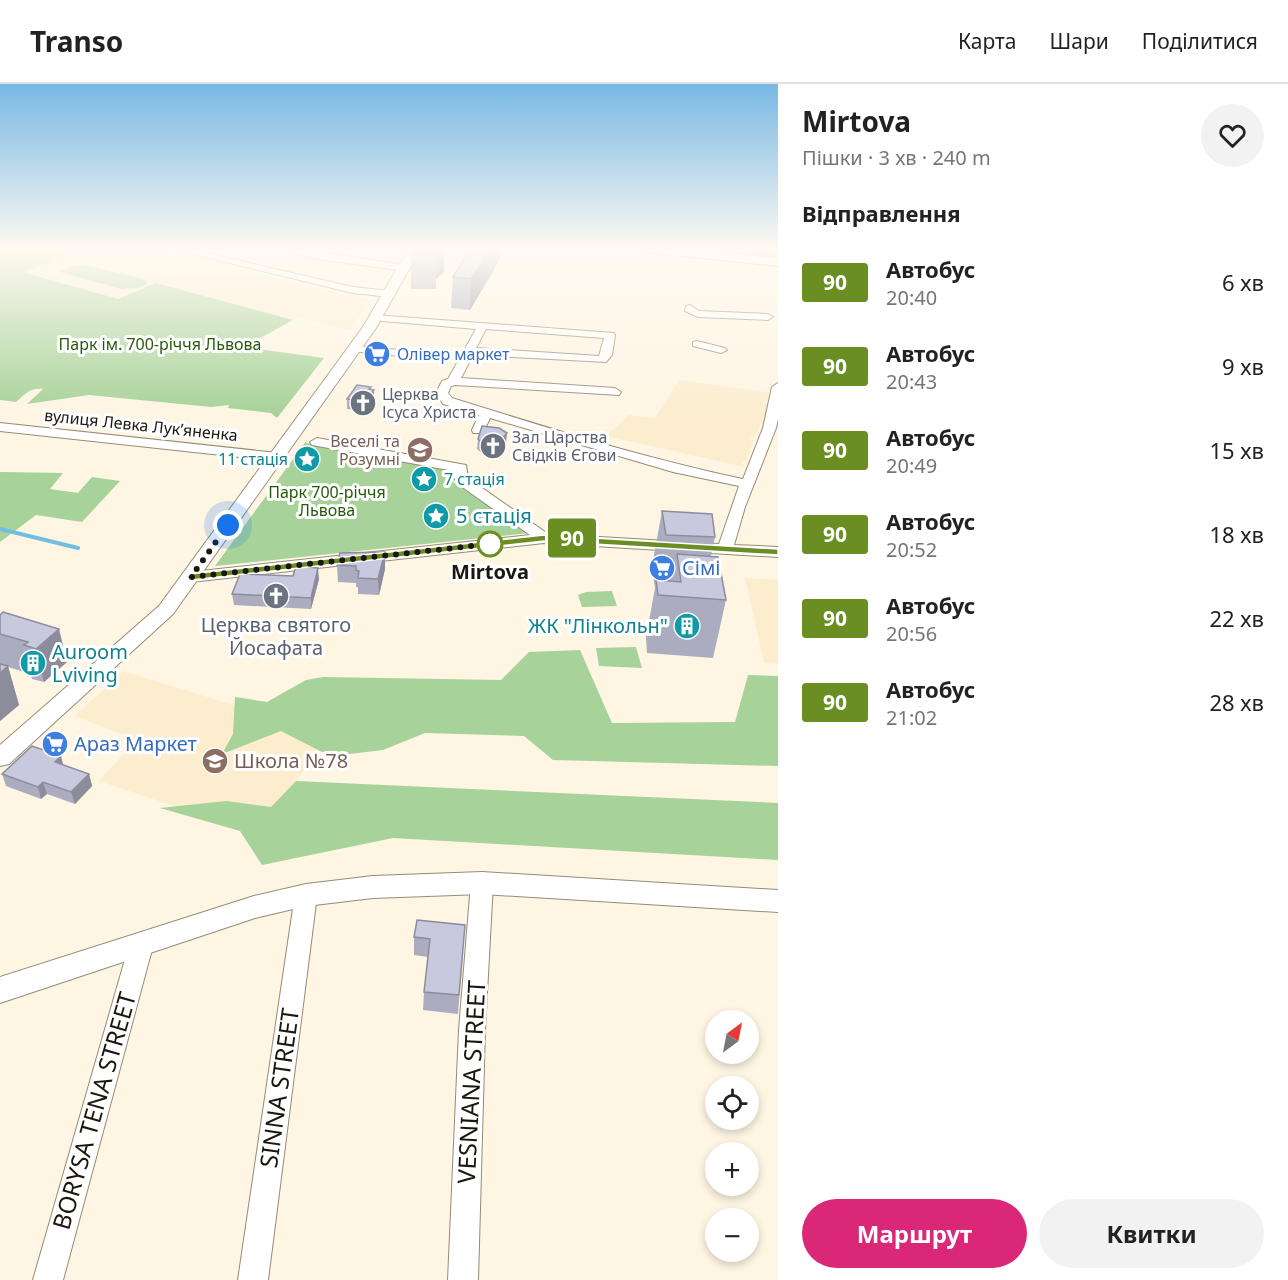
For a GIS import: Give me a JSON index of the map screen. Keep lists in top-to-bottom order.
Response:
{
  "streets": {
    "street": [
      "вулиця Левка Лукʼяненка",
      "VESNIANA STREET",
      "SINNA STREET",
      "BORYSA TENA STREET"
    ]
  },
  "parks": ["Парк ім. 700-річчя Львова", "Парк 700-річчя Львова"],
  "places": {
    "supermarket": ["Олівер маркет", "Сімі", "Араз Маркет"],
    "church": ["Церква Ісуса Христа", "Зал Царства Свідків Єгови", "Церква святого Йосафата"],
    "school or university": ["Веселі та Розумні", "Школа №78"],
    "place": ["11 стація", "7 стація", "5 стація"],
    "other": ["Mirtova"],
    "building": ["ЖК \"Лінкольн\"", "Auroom Lviving"]
  },
  "lines": ["bus line 90"],
  "north": "top right",
  "page": {
    "header": "Transo",
    "nav": ["Карта", "Шари", "Поділитися"],
    "on_map": "90",
    "heading": [
      ["Mirtova", "Пішки · 3 хв · 240 m"],
      "Відправлення"
    ],
    "list": [
      {
        "mark": "90",
        "name": "Автобус",
        "note": "20:40",
        "value": "6 хв"
      },
      {
        "mark": "90",
        "name": "Автобус",
        "note": "20:43",
        "value": "9 хв"
      },
      {
        "mark": "90",
        "name": "Автобус",
        "note": "20:49",
        "value": "15 хв"
      },
      {
        "mark": "90",
        "name": "Автобус",
        "note": "20:52",
        "value": "18 хв"
      },
      {
        "mark": "90",
        "name": "Автобус",
        "note": "20:56",
        "value": "22 хв"
      },
      {
        "mark": "90",
        "name": "Автобус",
        "note": "21:02",
        "value": "28 хв"
      }
    ],
    "map_buttons": ["+", "−"],
    "buttons": ["Маршрут", "Квитки"]
  }
}
